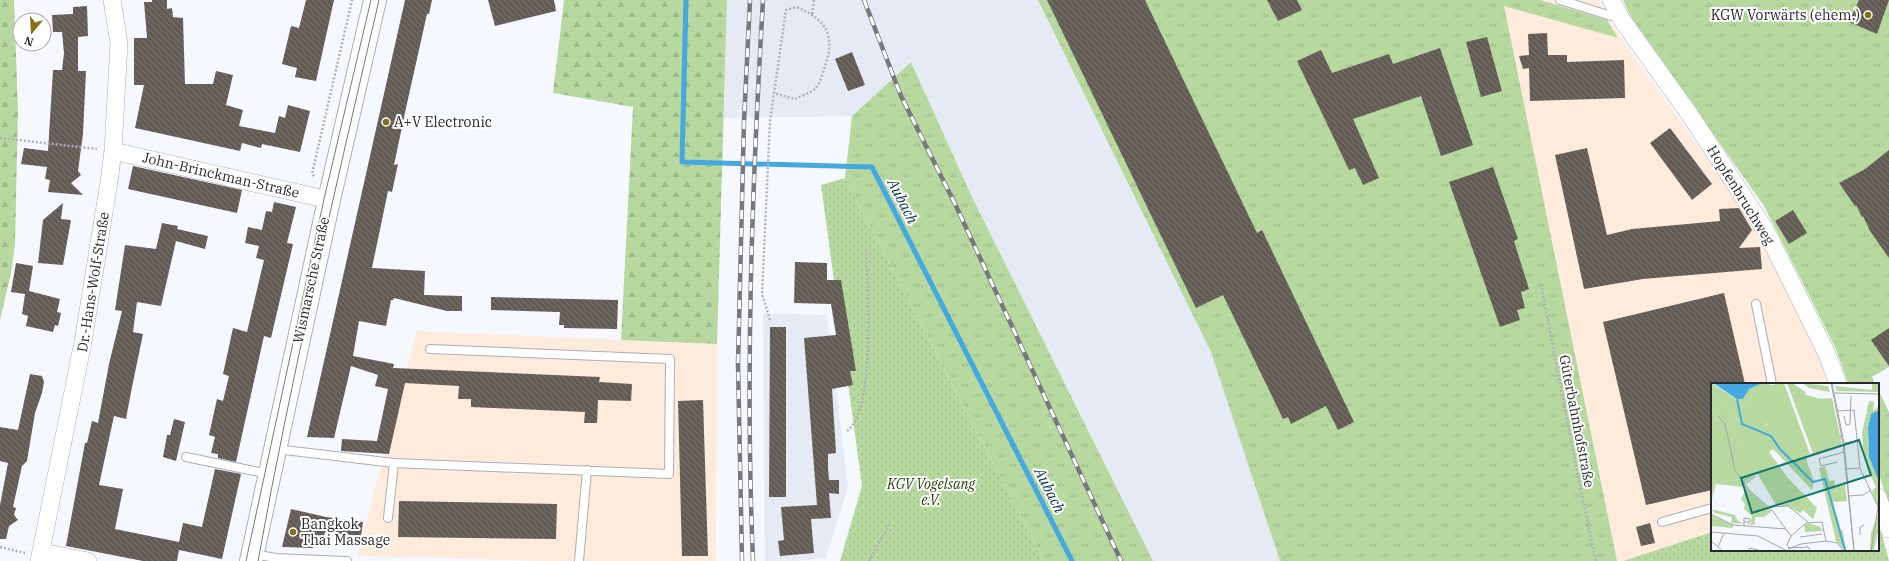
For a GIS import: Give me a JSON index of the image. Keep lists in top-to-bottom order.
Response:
{
  "streets": {
    "main road": ["Wismarsche Straße"],
    "street": ["John-Brinckman-Straße", "Hopfenbruchweg", "Dr.-Hans-Wolf-Straße"],
    "path": ["Güterbahnhofstraße"]
  },
  "crossings": [
    ["John-Brinckman-Straße", "Wismarsche Straße"],
    ["John-Brinckman-Straße", "Dr.-Hans-Wolf-Straße"]
  ],
  "water": ["Aubach"],
  "parks": ["KGV Vogelsang e.V."],
  "places": ["KGW Vorwärts (ehem.)", "A+V Electronic", "Bangkok Thai Massage"],
  "north": "bottom"
}
